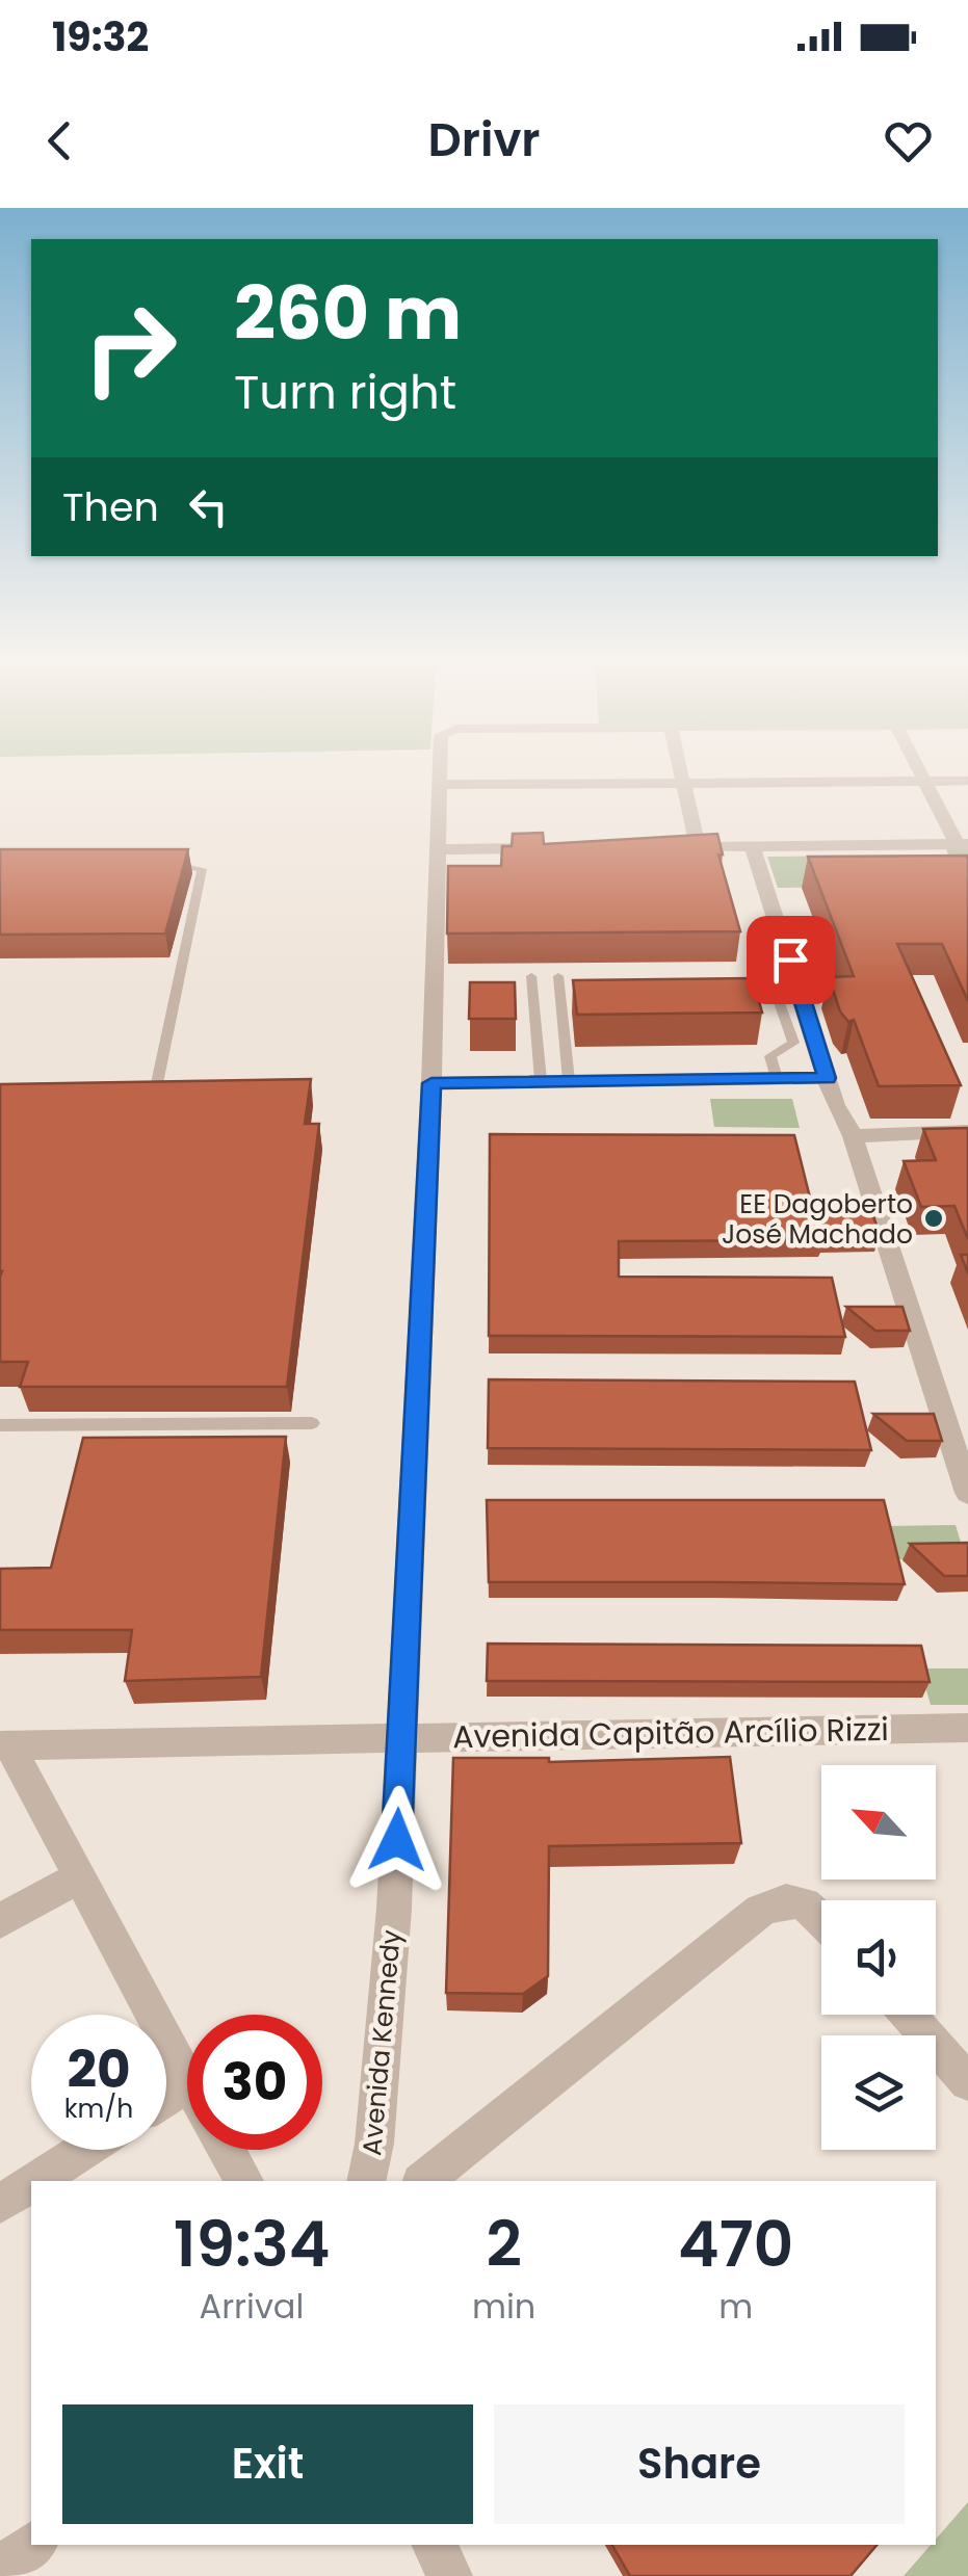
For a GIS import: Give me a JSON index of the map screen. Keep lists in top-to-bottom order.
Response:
{
  "streets": {
    "street": ["Avenida Capitão Arcílio Rizzi", "Avenida Kennedy"]
  },
  "crossings": [
    ["Avenida Capitão Arcílio Rizzi", "Avenida Kennedy"]
  ],
  "places": ["EE Dagoberto José Machado"],
  "north": "top left",
  "page": {
    "status": "19:32",
    "header": "Drivr",
    "turn": ["260 m", "Turn right"],
    "then": "Then",
    "speed": "20 km/h",
    "limit": "30",
    "eta": [
      "19:34",
      "Arrival",
      "2",
      "min",
      "470",
      "m"
    ],
    "buttons": ["Exit", "Share"]
  }
}
